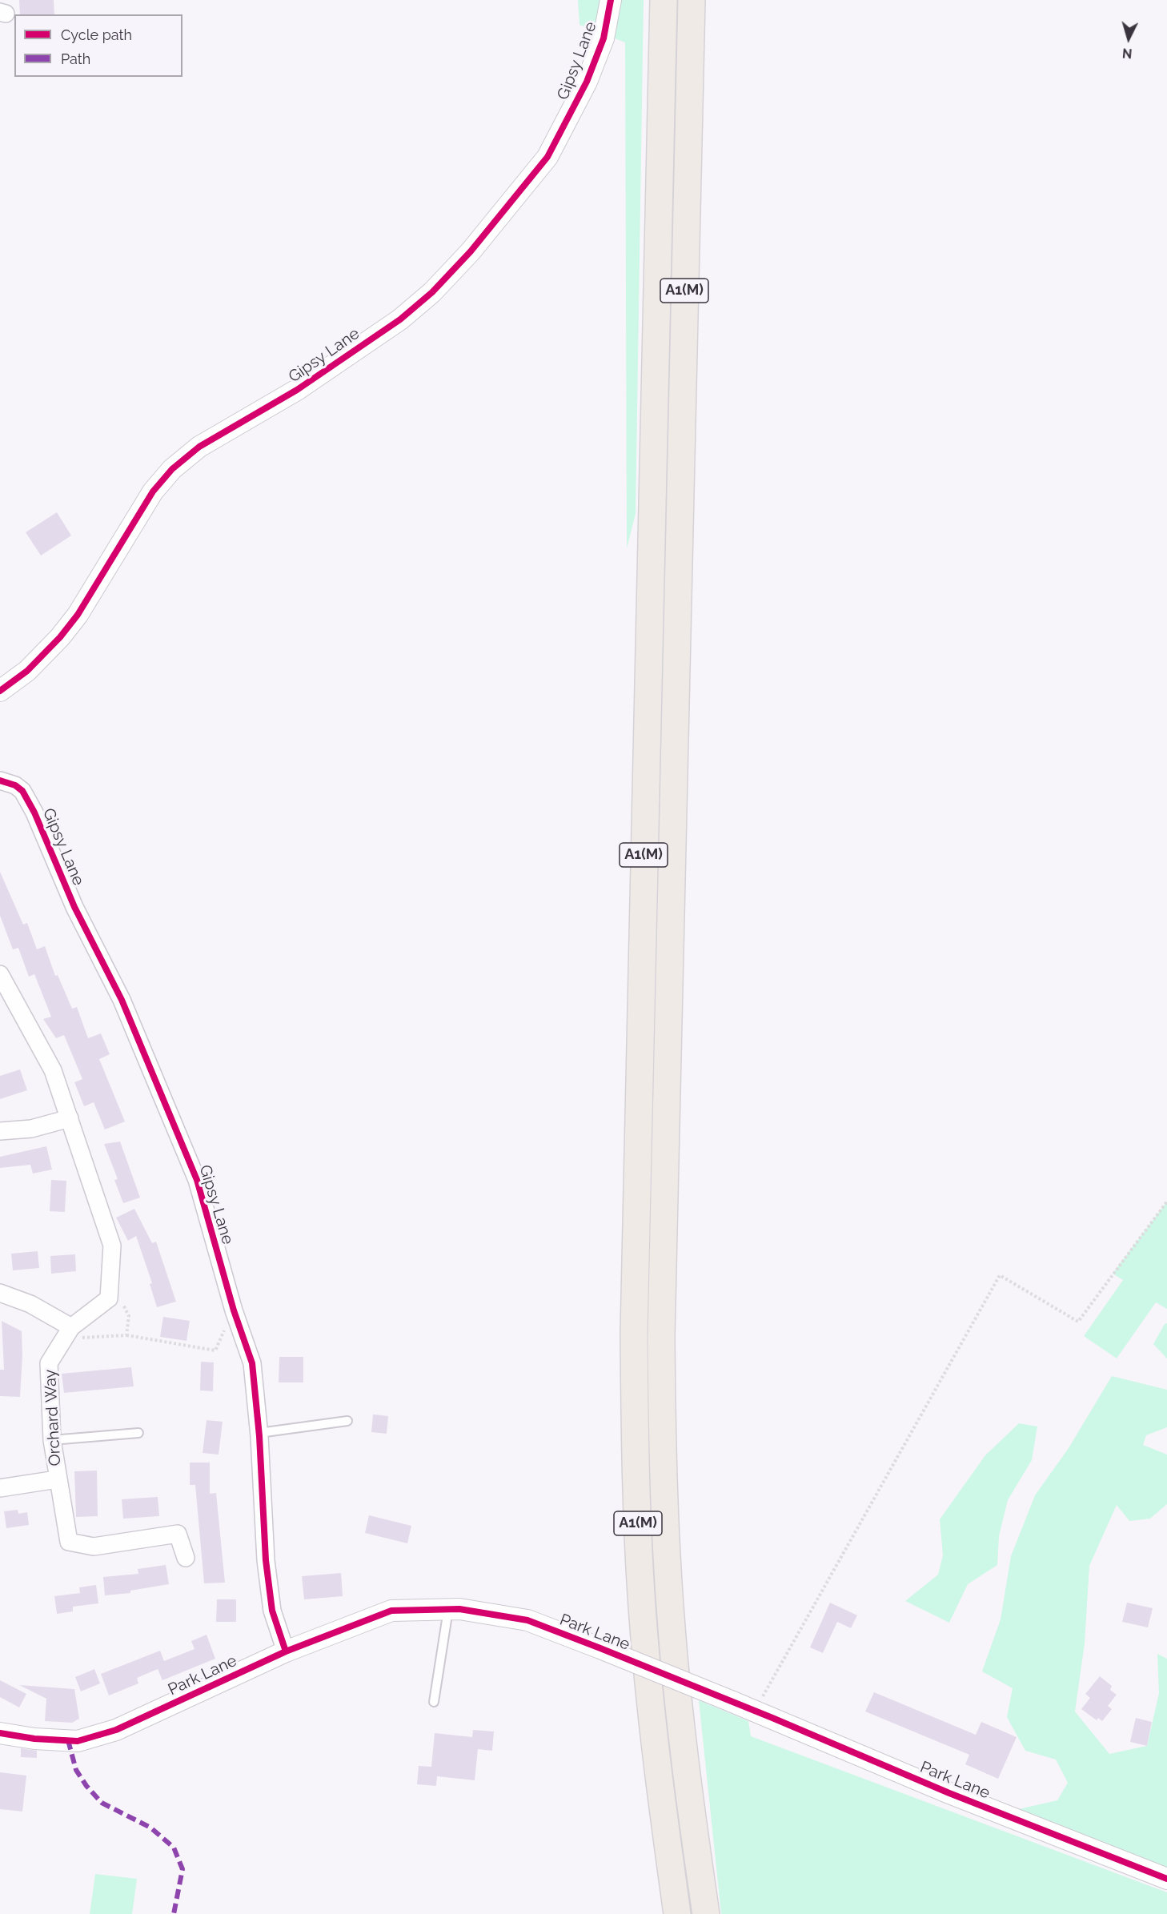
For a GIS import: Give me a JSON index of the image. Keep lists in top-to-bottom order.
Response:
{
  "streets": {
    "highway": ["A1(M)"],
    "street": ["Gipsy Lane", "Orchard Way", "Park Lane"]
  },
  "crossings": [
    ["Gipsy Lane", "Park Lane"]
  ],
  "legend": ["Cycle path", "Path"],
  "north": "bottom"
}
